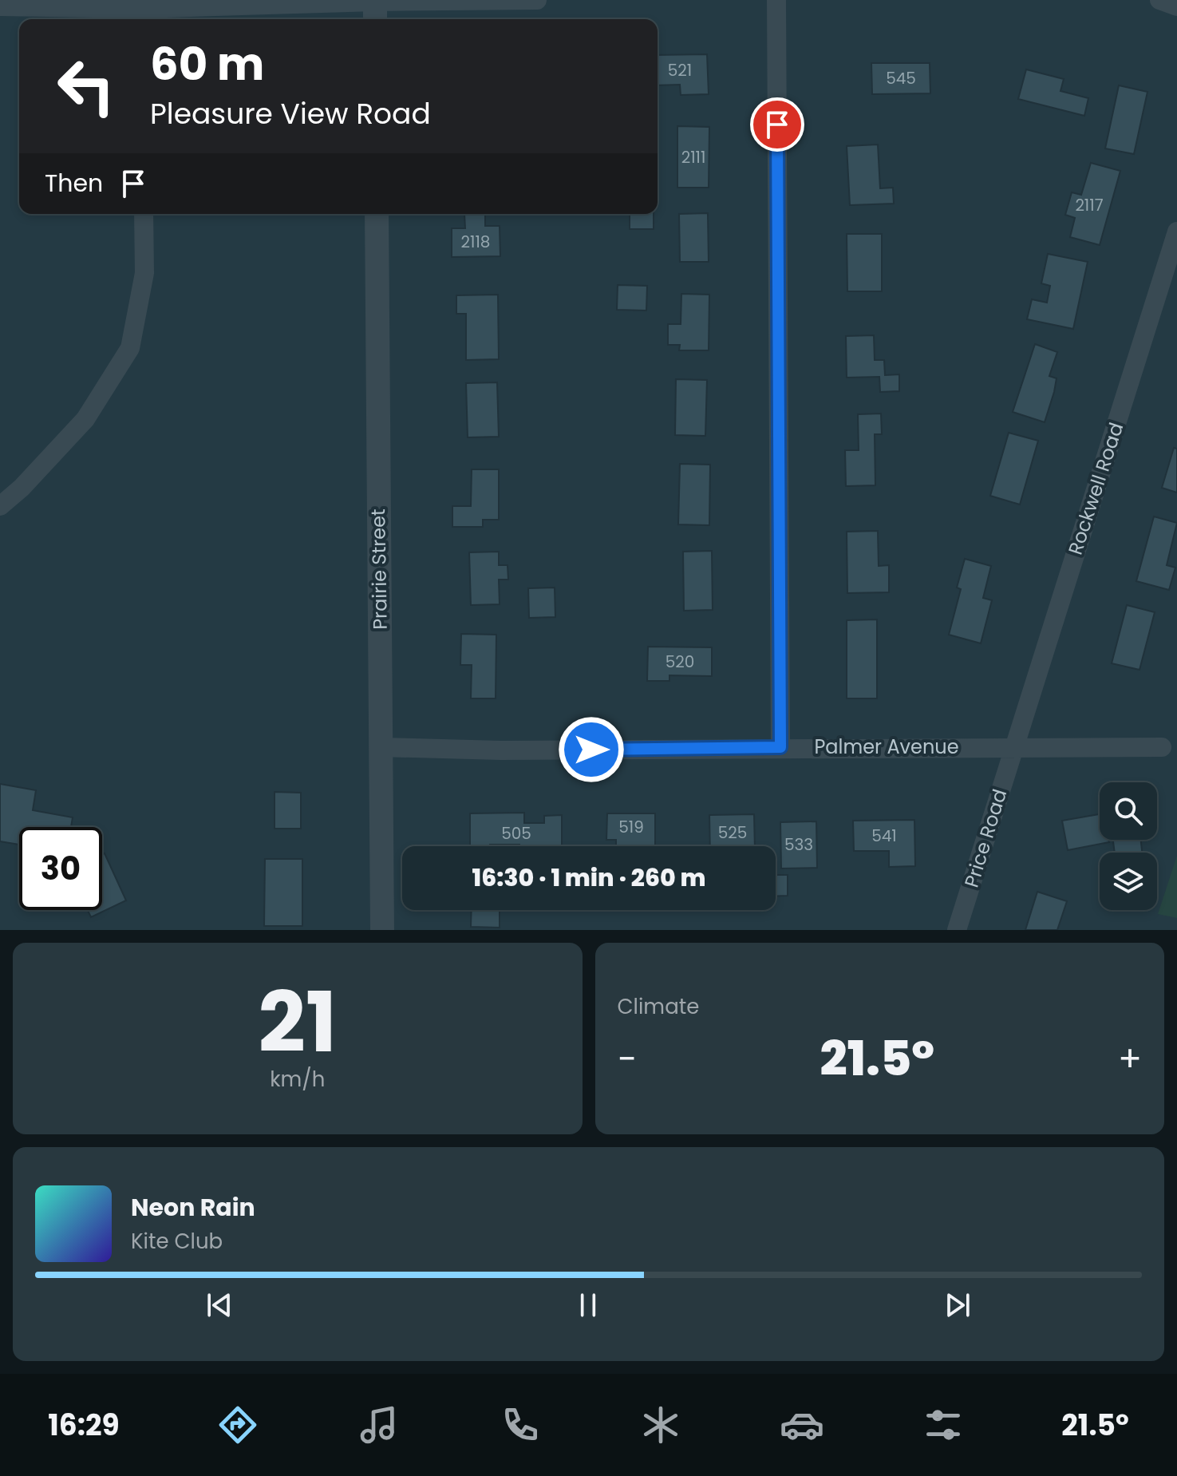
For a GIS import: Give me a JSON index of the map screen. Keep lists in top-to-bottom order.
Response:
{
  "streets": {
    "street": [
      "Rockwell Road",
      "Prairie Street",
      "Palmer Avenue",
      "Price Road"
    ]
  },
  "crossings": [
    ["Rockwell Road", "Palmer Avenue"],
    ["Rockwell Road", "Price Road"],
    ["Prairie Street", "Palmer Avenue"],
    ["Palmer Avenue", "Price Road"]
  ],
  "house_numbers": [
    "521",
    "545",
    "2111",
    "2117",
    "2118",
    "520",
    "519",
    "525",
    "505",
    "541",
    "533"
  ],
  "page": {
    "turn": ["60 m", "Pleasure View Road"],
    "then": "Then",
    "limit": "30",
    "trip": "16:30 · 1 min · 260 m",
    "tile": [
      ["21", "km/h"],
      "Climate"
    ],
    "heat": ["−", "21.5°", "+"],
    "song": ["Neon Rain", "Kite Club"],
    "tabs": ["16:29", "21.5°"]
  }
}
